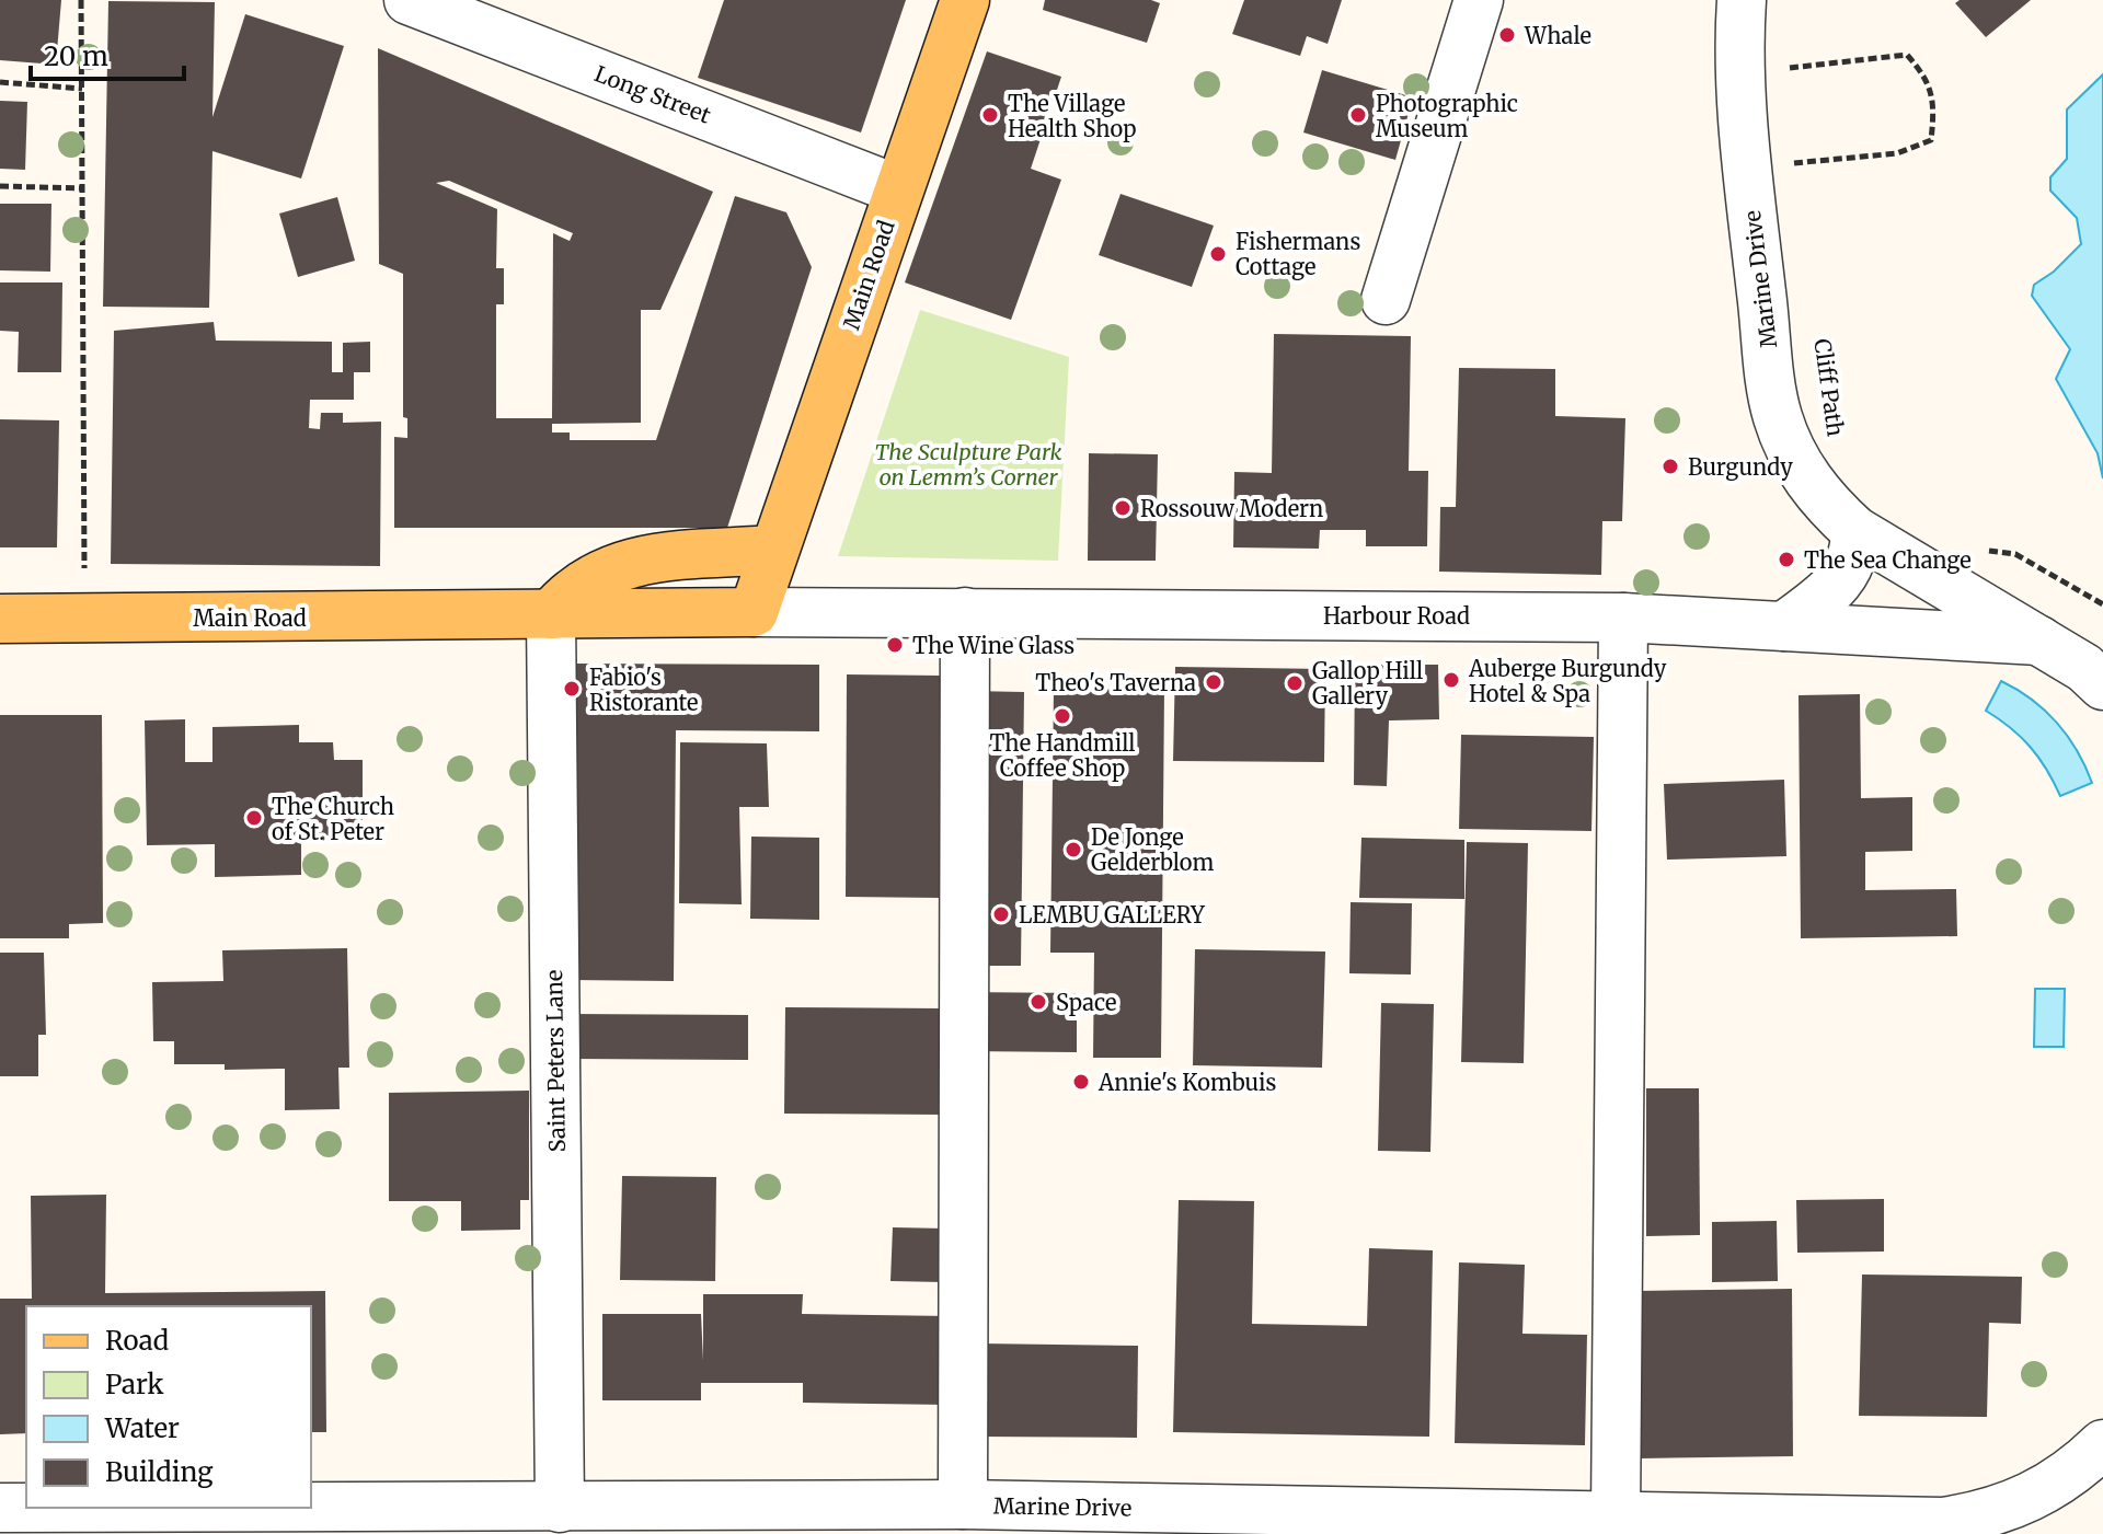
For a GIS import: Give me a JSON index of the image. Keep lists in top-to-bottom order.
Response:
{
  "streets": {
    "main road": ["Main Road"],
    "street": [
      "Long Street",
      "Marine Drive",
      "Harbour Road",
      "Saint Peters Lane"
    ]
  },
  "crossings": [
    ["Long Street", "Main Road"],
    ["Main Road", "Harbour Road"],
    ["Main Road", "Saint Peters Lane"],
    ["Marine Drive", "Harbour Road"],
    ["Marine Drive", "Saint Peters Lane"]
  ],
  "parks": ["The Sculpture Park on Lemm’s Corner"],
  "places": [
    "Whale",
    "The Village Health Shop",
    "Photographic Museum",
    "Fishermans Cottage",
    "Burgundy",
    "Rossouw Modern",
    "The Sea Change",
    "The Wine Glass",
    "Auberge Burgundy Hotel & Spa",
    "Theo's Taverna",
    "Gallop Hill Gallery",
    "Fabio's Ristorante",
    "The Handmill Coffee Shop",
    "The Church of St. Peter",
    "De Jonge Gelderblom",
    "LEMBU GALLERY",
    "Space",
    "Annie's Kombuis"
  ],
  "legend": [
    "Road",
    "Park",
    "Water",
    "Building"
  ],
  "scale_bar": "20 m"
}
